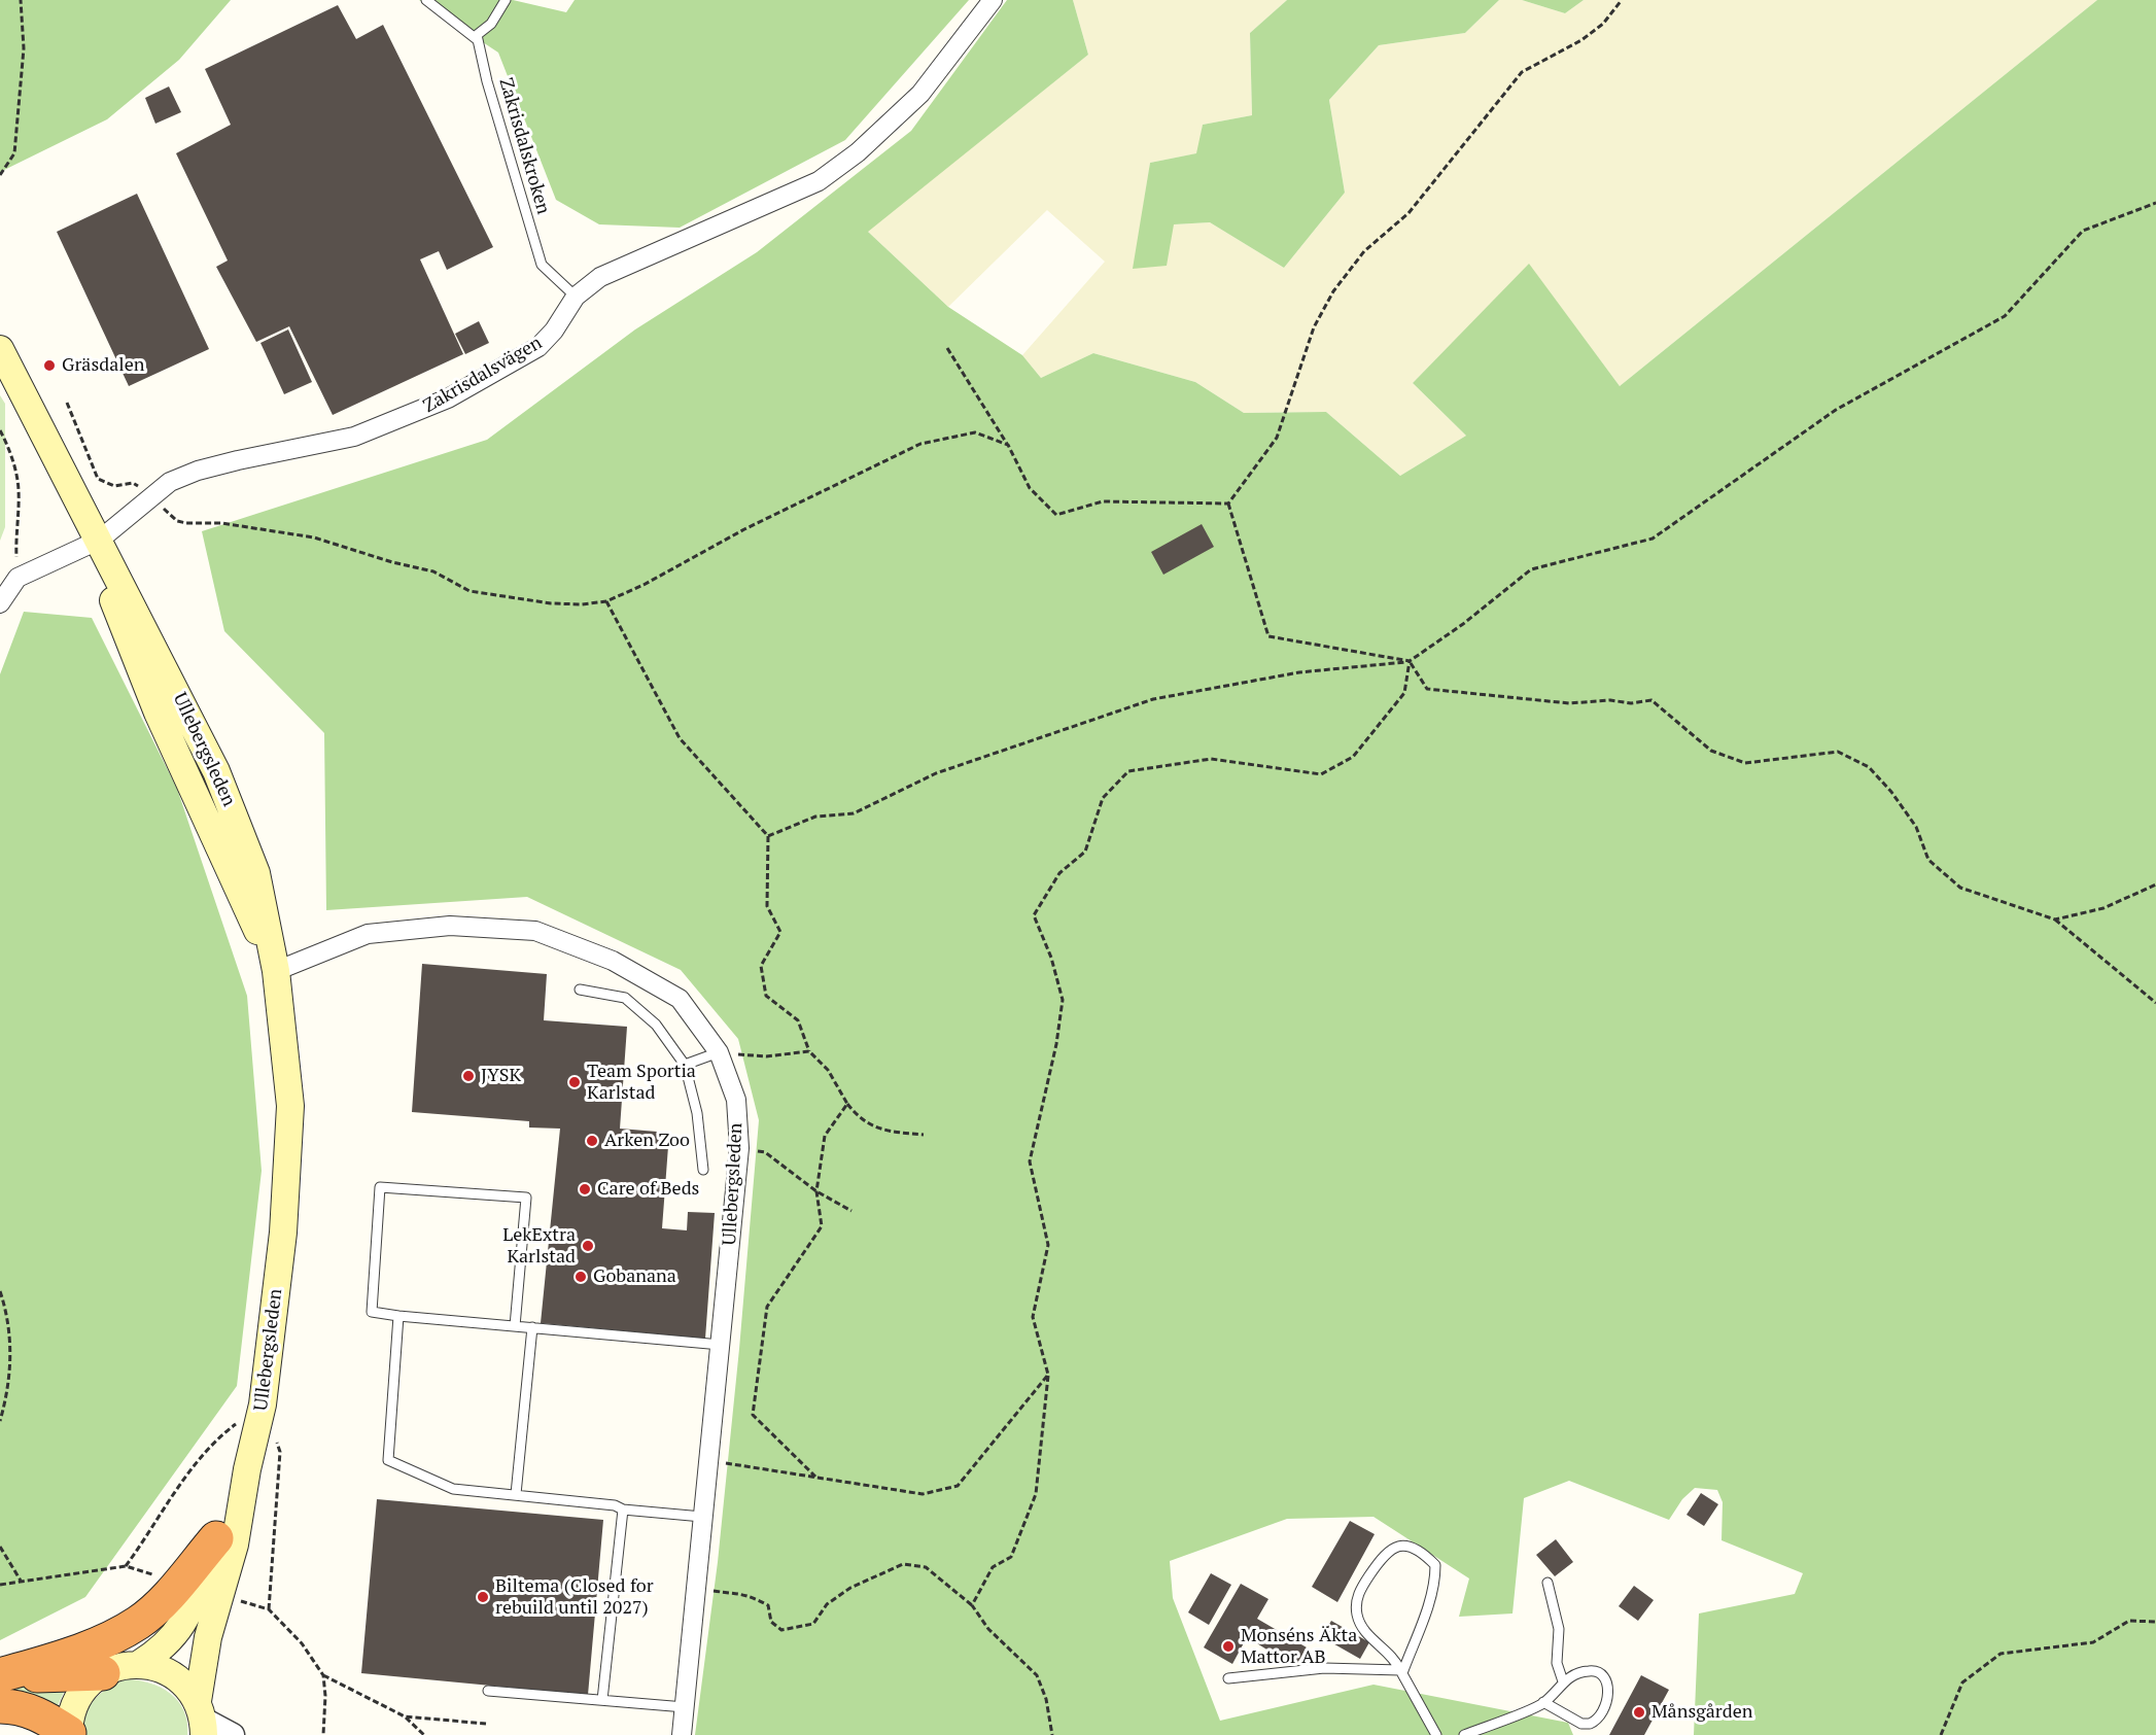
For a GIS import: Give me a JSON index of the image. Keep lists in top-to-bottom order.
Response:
{
  "streets": {
    "main road": ["Ullebergsleden"],
    "street": ["Zakrisdalsvägen"],
    "lane": ["Zakrisdalskroken"]
  },
  "crossings": [
    ["Zakrisdalskroken", "Zakrisdalsvägen"],
    ["Zakrisdalsvägen", "Ullebergsleden"]
  ],
  "places": [
    "Gräsdalen",
    "JYSK",
    "Team Sportia Karlstad",
    "Arken Zoo",
    "Care of Beds",
    "LekExtra Karlstad",
    "Gobanana",
    "Biltema (Closed for rebuild until 2027)",
    "Monséns Äkta Mattor AB",
    "Månsgården"
  ]
}
